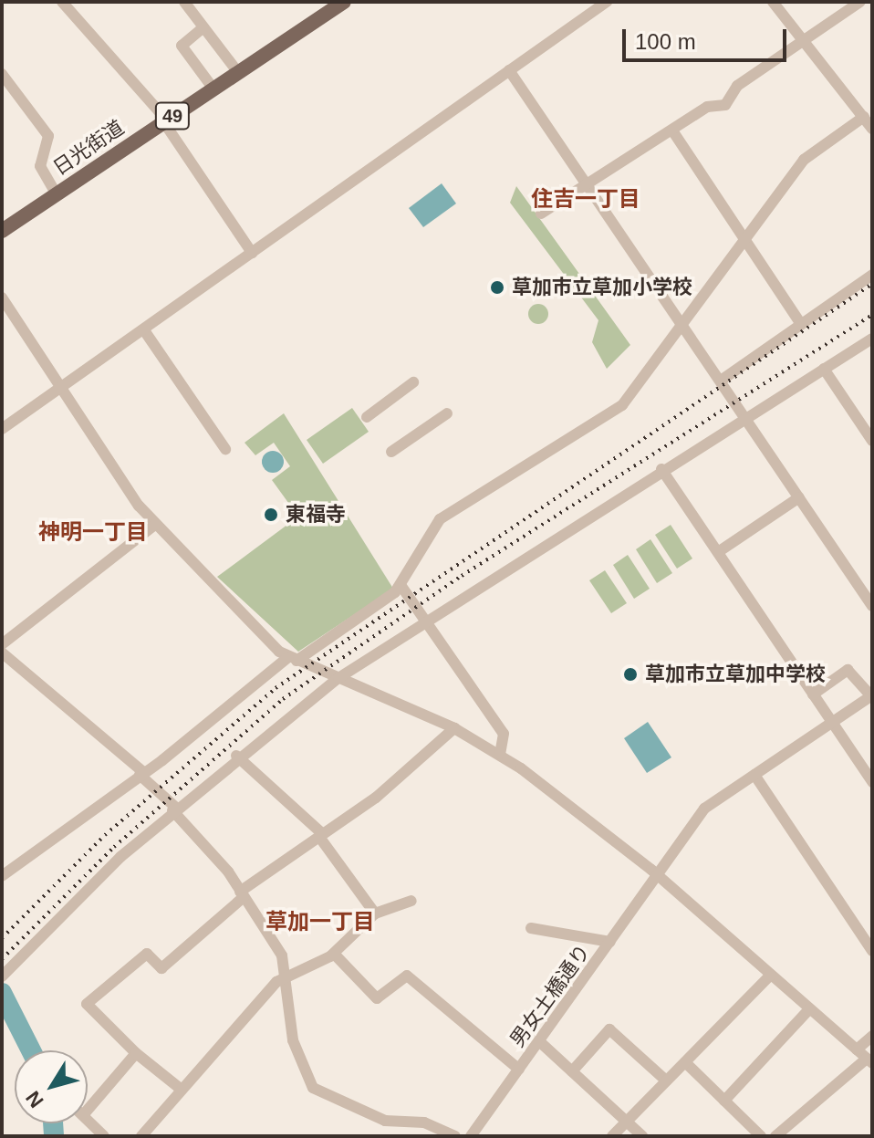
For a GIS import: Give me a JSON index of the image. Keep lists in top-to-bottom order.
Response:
{
  "streets": {
    "main road": ["49", "日光街道"],
    "street": ["男女土橋通り"]
  },
  "districts": ["住吉一丁目", "神明一丁目", "草加一丁目"],
  "places": ["草加市立草加小学校", "東福寺", "草加市立草加中学校"],
  "scale_bar": "100 m",
  "north": "bottom left"
}
